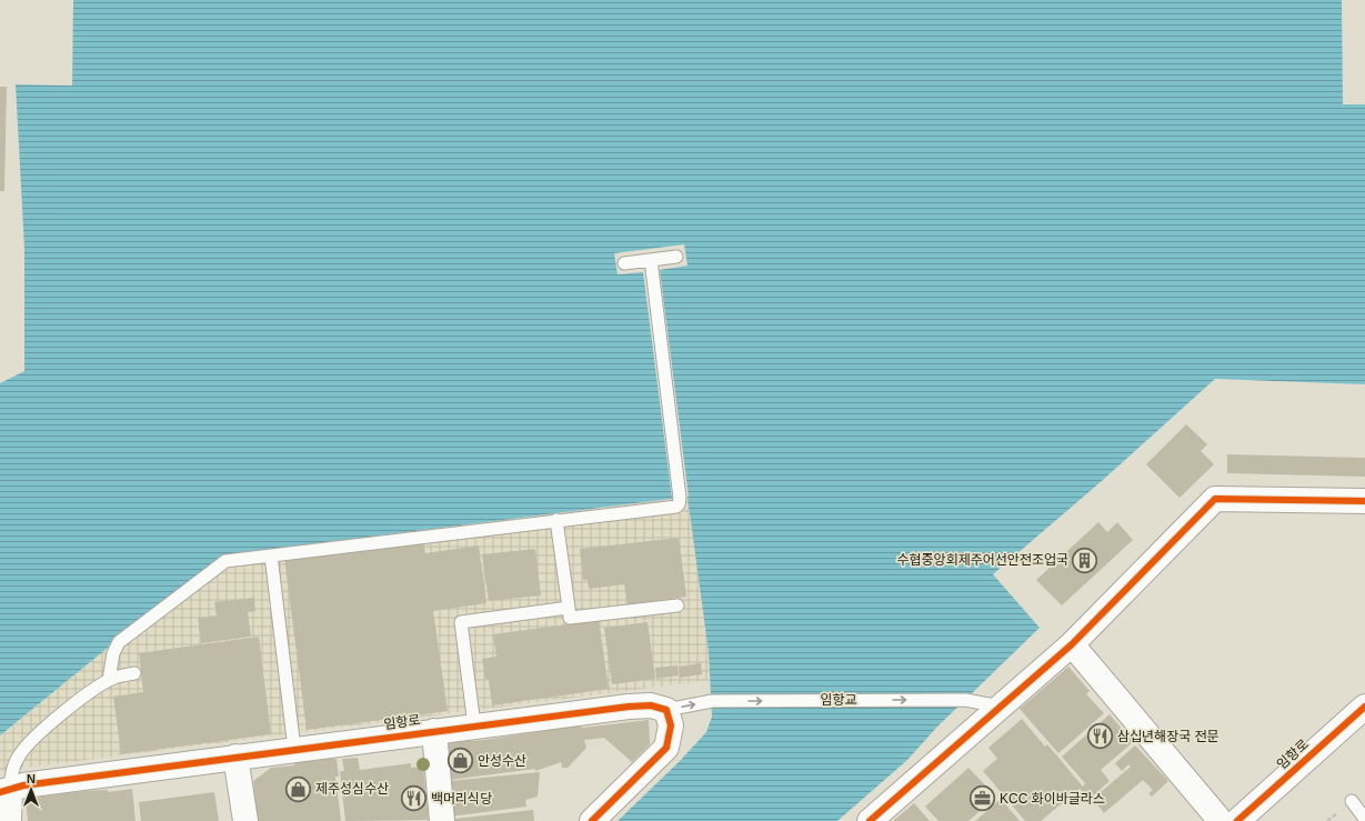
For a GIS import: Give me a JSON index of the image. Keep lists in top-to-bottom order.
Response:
{
  "streets": {
    "street": ["임항로"],
    "lane": ["임항교"]
  },
  "crossings": [
    ["임항교", "임항로"]
  ],
  "one_way": ["임항교"],
  "places": {
    "building": ["수협중앙회제주어선안전조업국"],
    "restaurant": ["삼십년해장국 전문", "백머리식당"],
    "shop": ["안성수산", "제주성심수산"],
    "office": ["KCC 화이바글라스"]
  },
  "north": "top"
}
